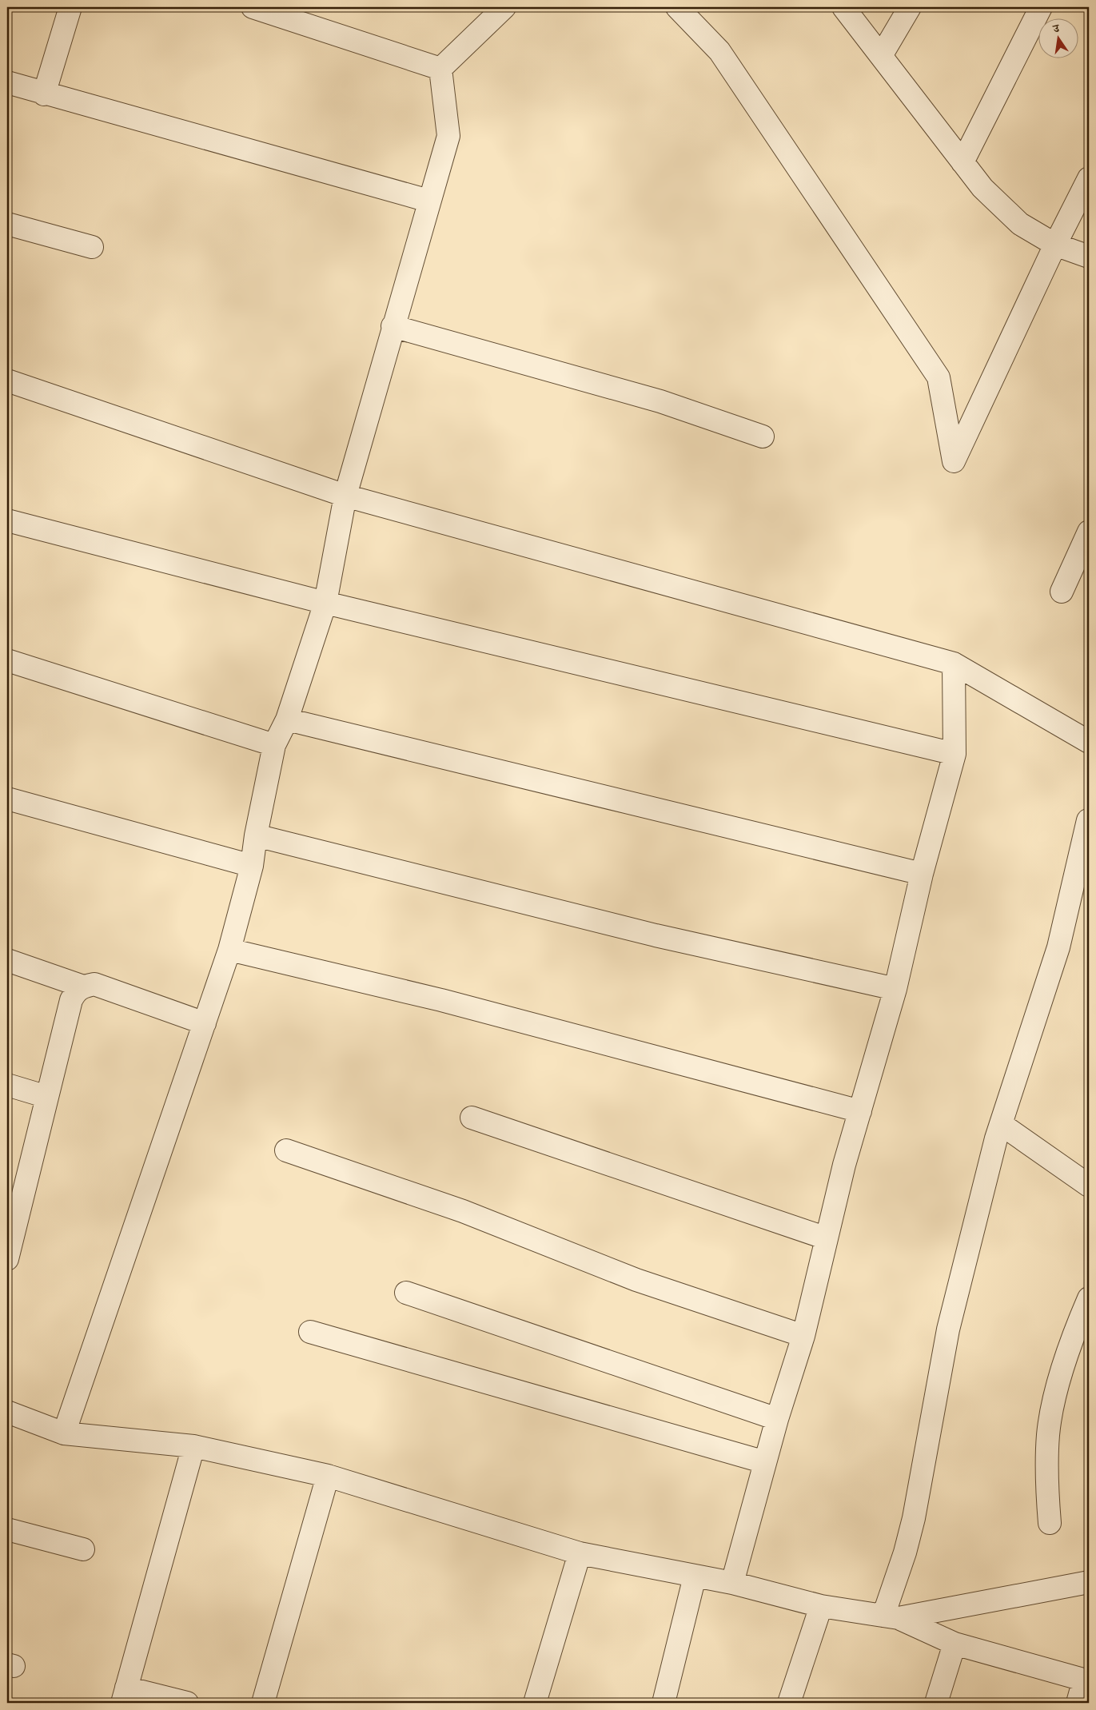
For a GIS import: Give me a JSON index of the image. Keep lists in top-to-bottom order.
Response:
{
  "north": "top"
}
